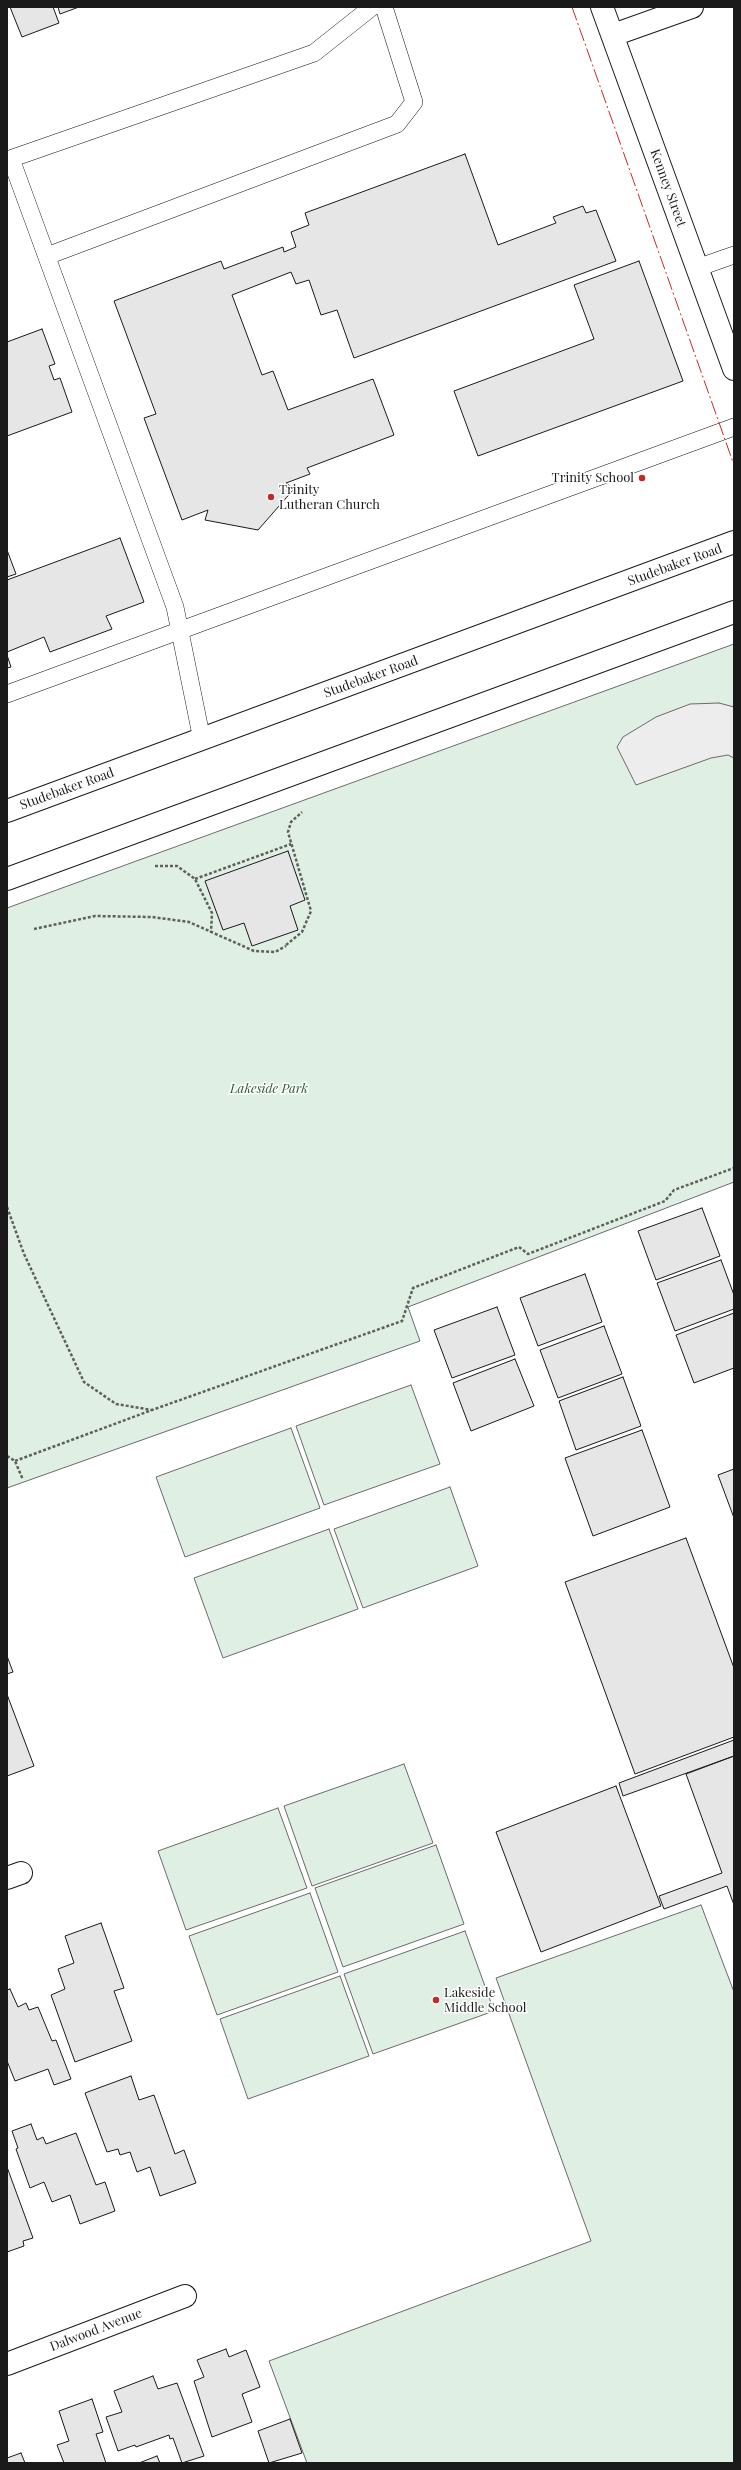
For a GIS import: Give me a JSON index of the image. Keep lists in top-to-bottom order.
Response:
{
  "streets": {
    "main road": ["Kenney Street", "Studebaker Road", "Dalwood Avenue"]
  },
  "parks": ["Lakeside Park"],
  "places": ["Trinity School", "Trinity Lutheran Church", "Lakeside Middle School"]
}
